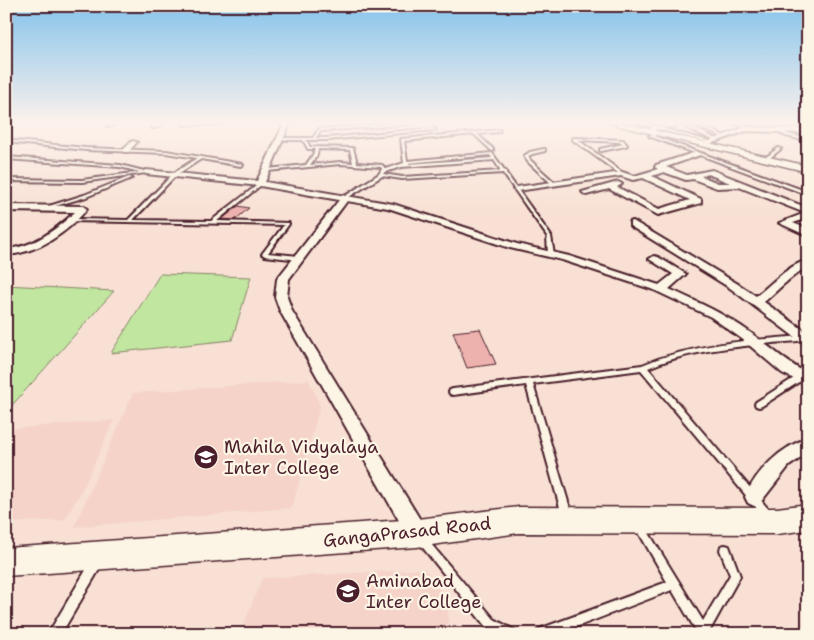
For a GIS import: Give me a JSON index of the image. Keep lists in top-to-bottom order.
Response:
{
  "streets": {
    "street": ["GangaPrasad Road"]
  },
  "places": {
    "school or university": ["Mahila Vidyalaya Inter College", "Aminabad Inter College"]
  }
}
